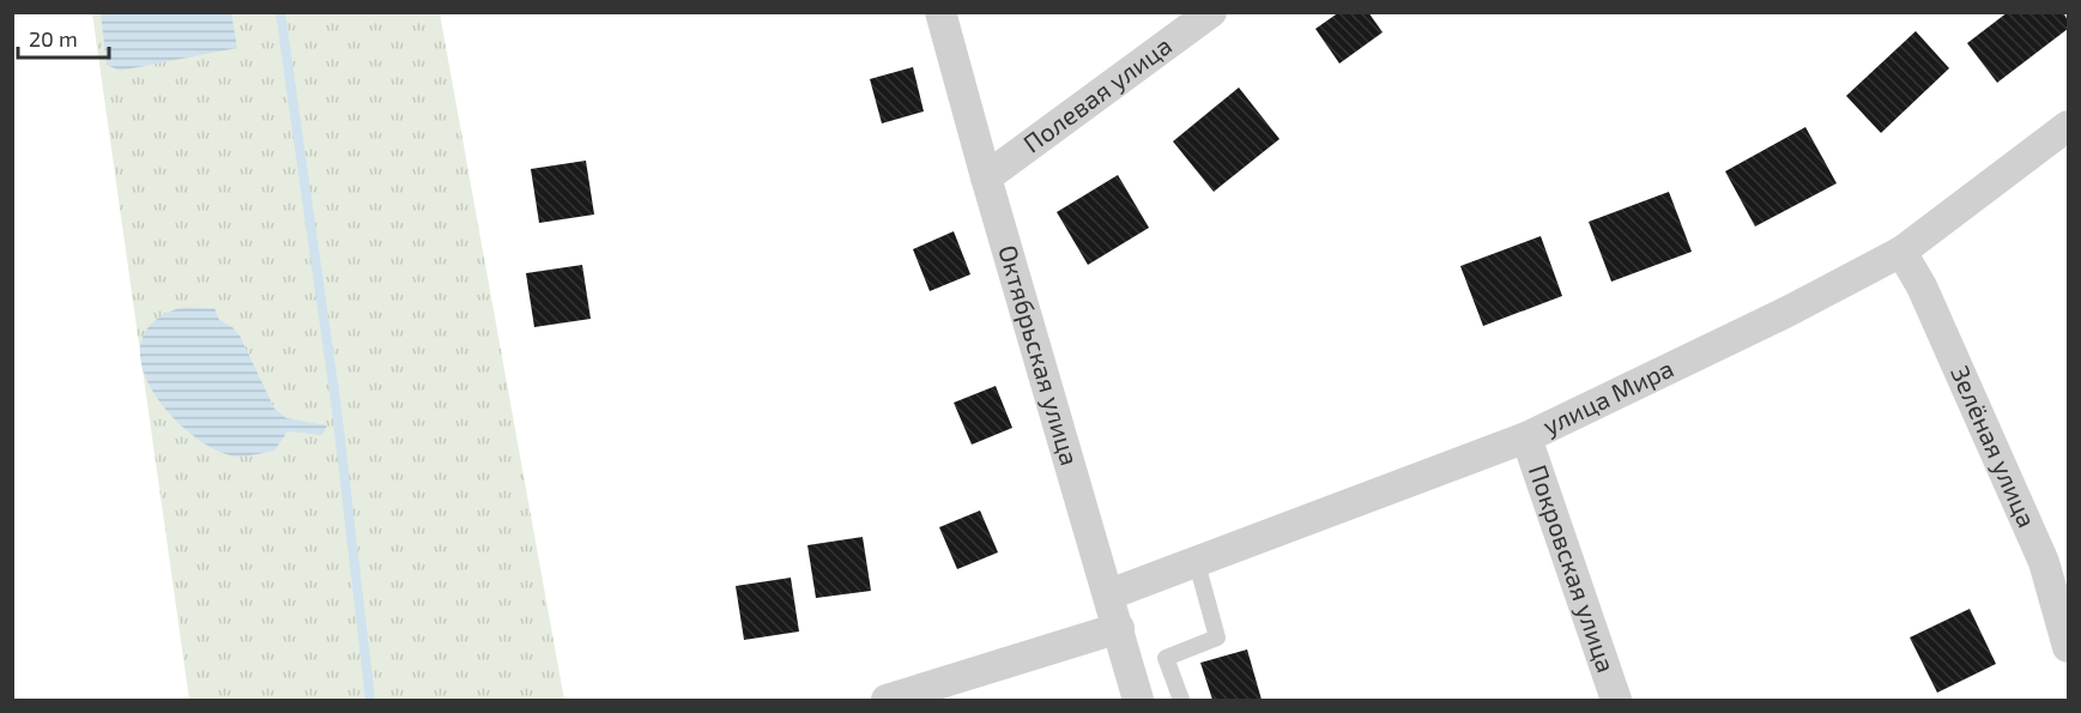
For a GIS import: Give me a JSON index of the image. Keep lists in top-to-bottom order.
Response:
{
  "streets": {
    "street": [
      "Полевая улица",
      "Октябрьская улица",
      "улица Мира",
      "Зелёная улица",
      "Покровская улица"
    ]
  },
  "crossings": [
    ["Полевая улица", "Октябрьская улица"],
    ["Октябрьская улица", "улица Мира"],
    ["улица Мира", "Зелёная улица"],
    ["улица Мира", "Покровская улица"]
  ],
  "scale_bar": "20 m"
}
